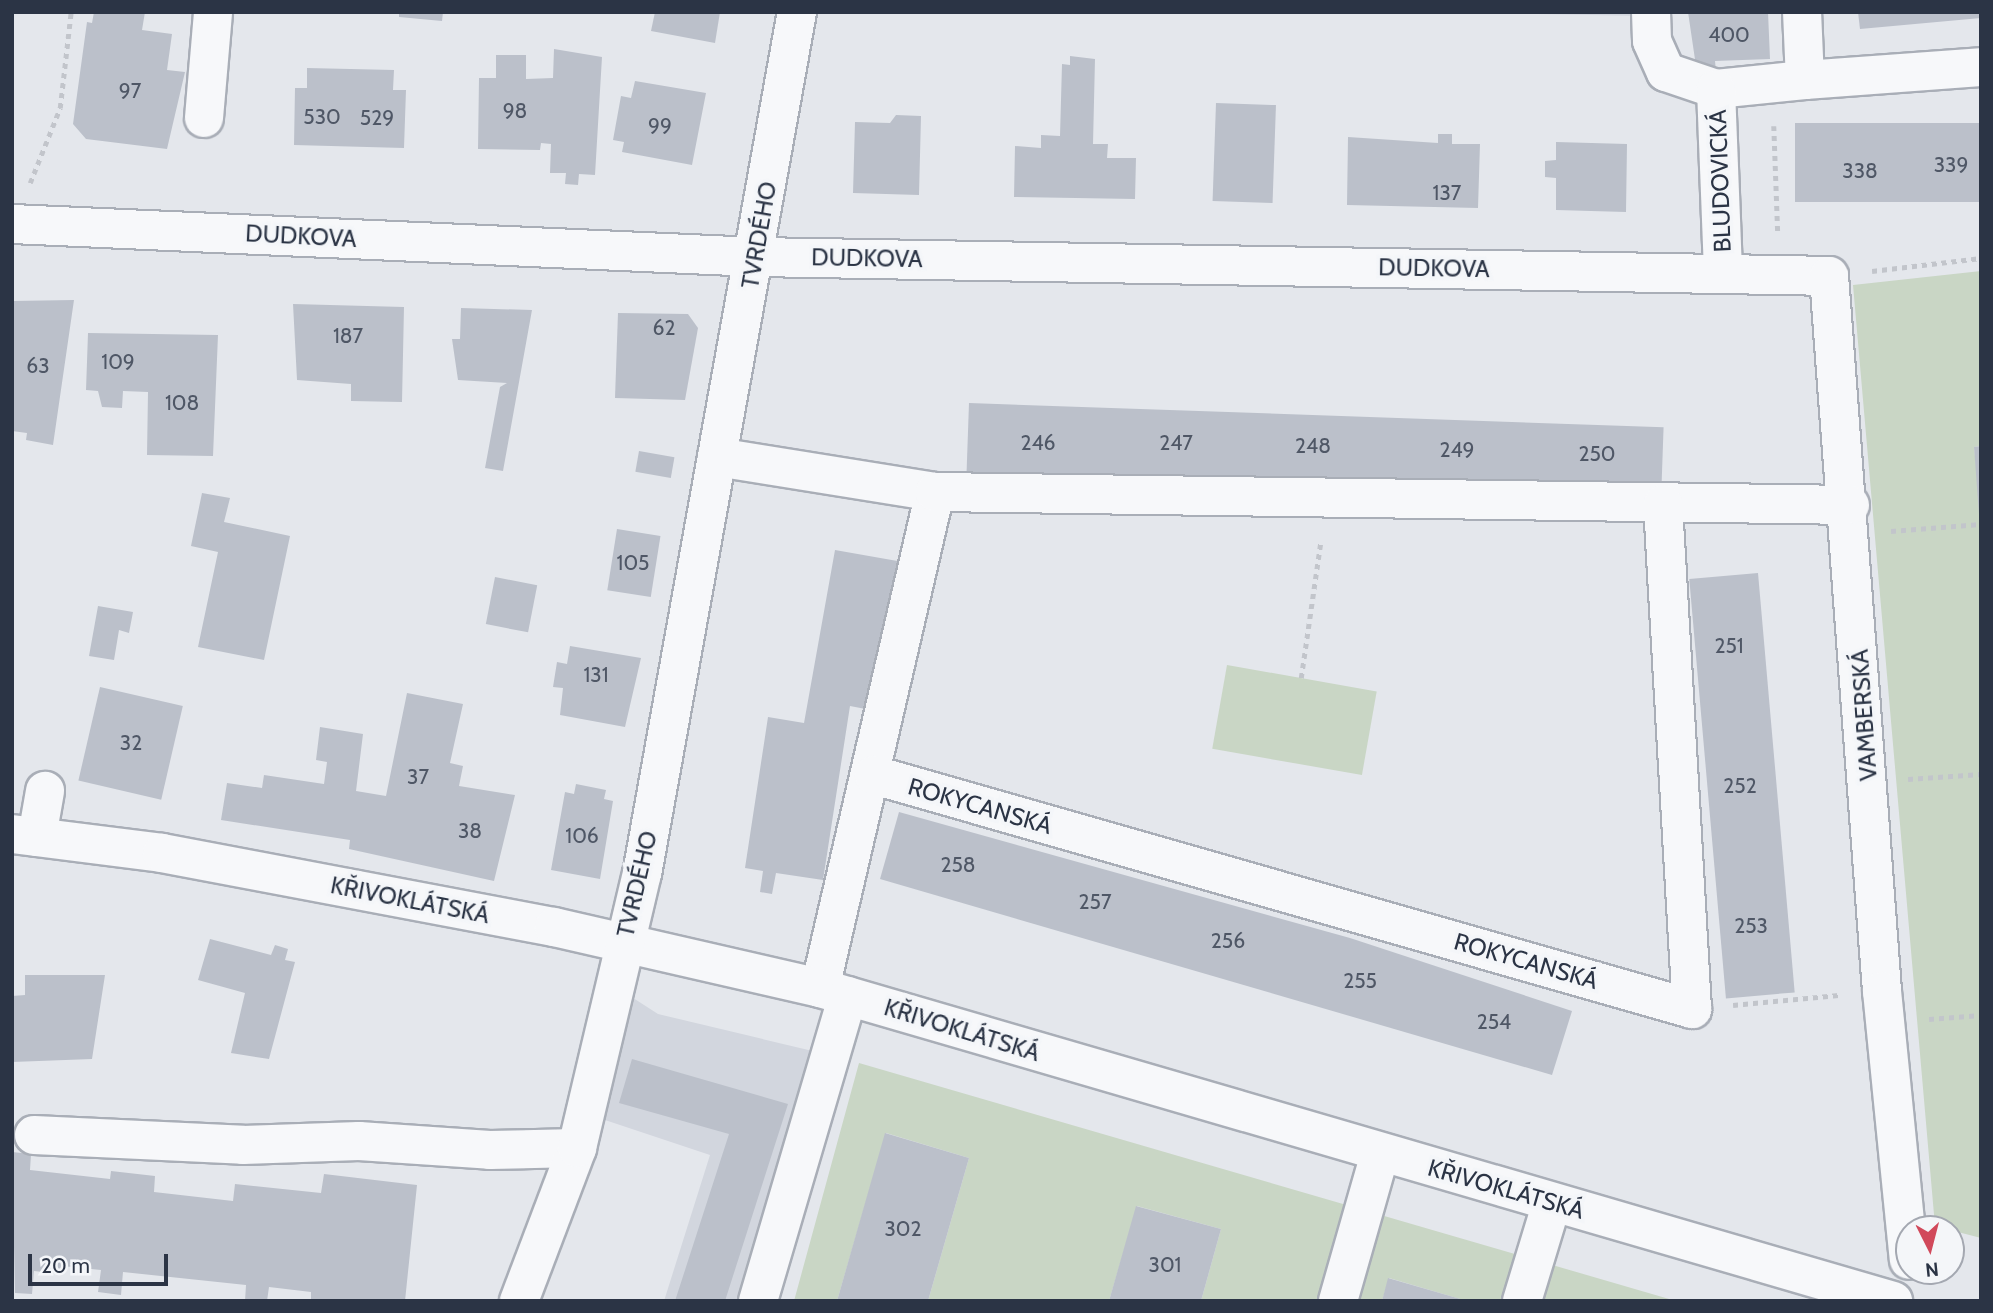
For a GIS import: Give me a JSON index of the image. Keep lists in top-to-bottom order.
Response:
{
  "streets": {
    "street": [
      "BLUDOVICKÁ",
      "TVRDÉHO",
      "DUDKOVA",
      "VAMBERSKÁ",
      "ROKYCANSKÁ",
      "KŘIVOKLÁTSKÁ"
    ]
  },
  "crossings": [
    ["BLUDOVICKÁ", "DUDKOVA"],
    ["TVRDÉHO", "DUDKOVA"],
    ["TVRDÉHO", "KŘIVOKLÁTSKÁ"]
  ],
  "house_numbers": [
    "400",
    "97",
    "98",
    "530",
    "529",
    "99",
    "339",
    "338",
    "137",
    "62",
    "187",
    "109",
    "63",
    "108",
    "246",
    "247",
    "248",
    "249",
    "250",
    "105",
    "251",
    "131",
    "32",
    "37",
    "252",
    "38",
    "106",
    "258",
    "257",
    "253",
    "256",
    "255",
    "254",
    "302",
    "301"
  ],
  "scale_bar": "20 m",
  "north": "bottom"
}
